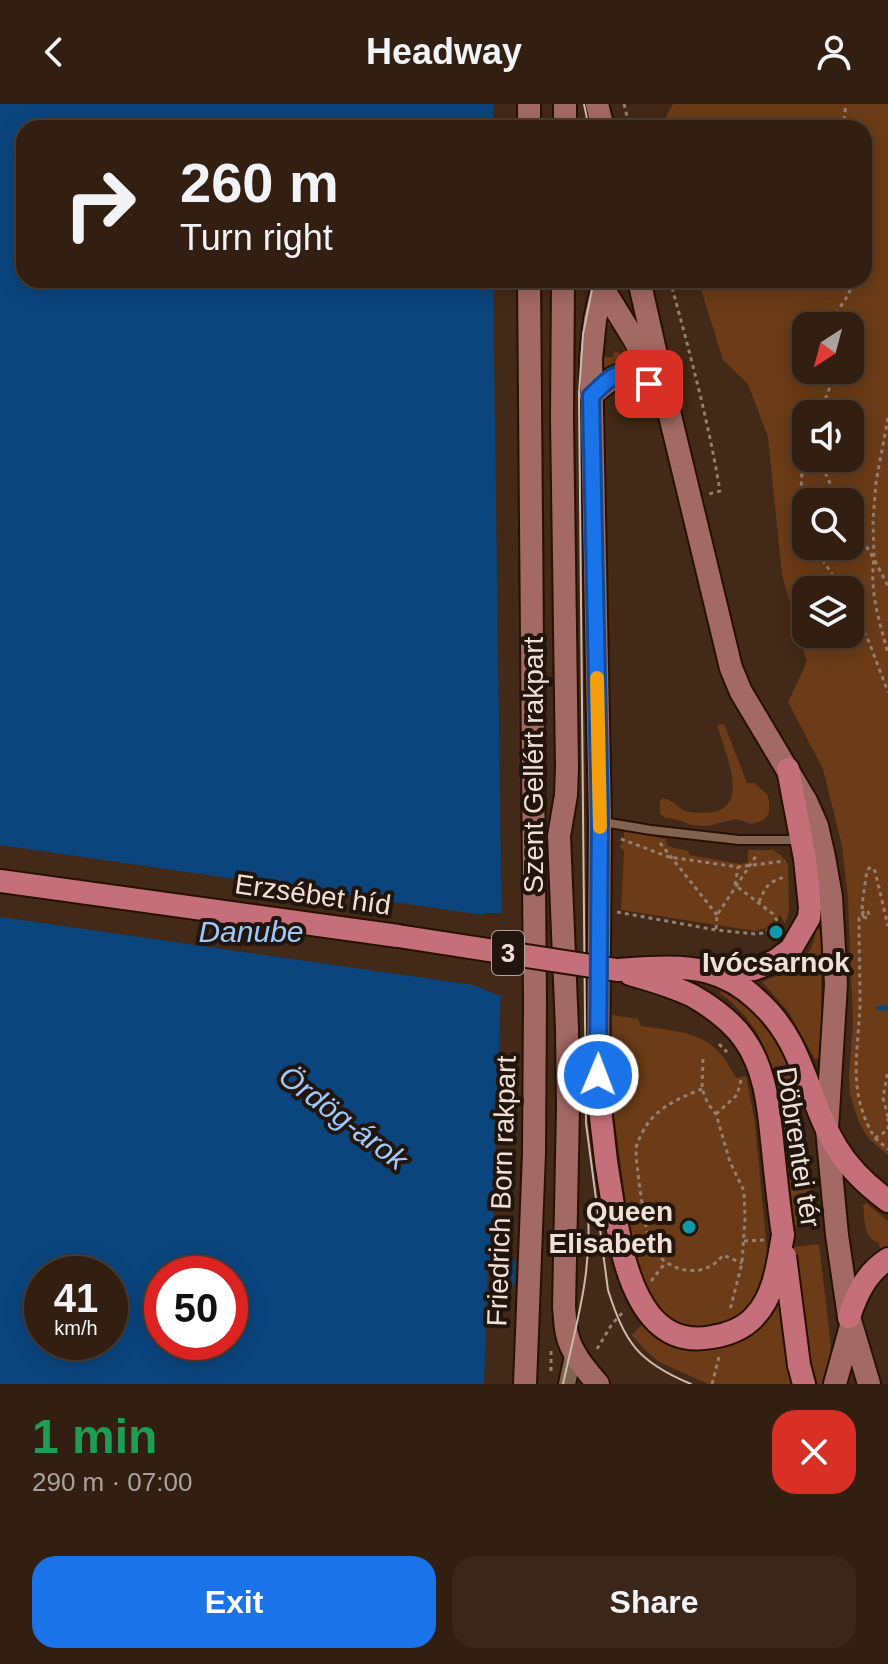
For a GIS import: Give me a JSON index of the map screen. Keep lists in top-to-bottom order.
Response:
{
  "streets": {
    "main road": [
      "Szent Gellért rakpart",
      "Erzsébet híd",
      "3",
      "Döbrentei tér",
      "Friedrich Born rakpart"
    ]
  },
  "crossings": [
    ["Erzsébet híd", "3"],
    ["Erzsébet híd", "Döbrentei tér"],
    ["3", "Döbrentei tér"]
  ],
  "water": ["Danube", "Ördög-árok"],
  "places": ["Ivócsarnok", "Queen Elisabeth"],
  "north": "bottom left",
  "page": {
    "header": "Headway",
    "turn": ["260 m", "Turn right"],
    "speed": "41 km/h",
    "limit": "50",
    "heading": ["1 min", "290 m · 07:00"],
    "buttons": ["Exit", "Share"]
  }
}
